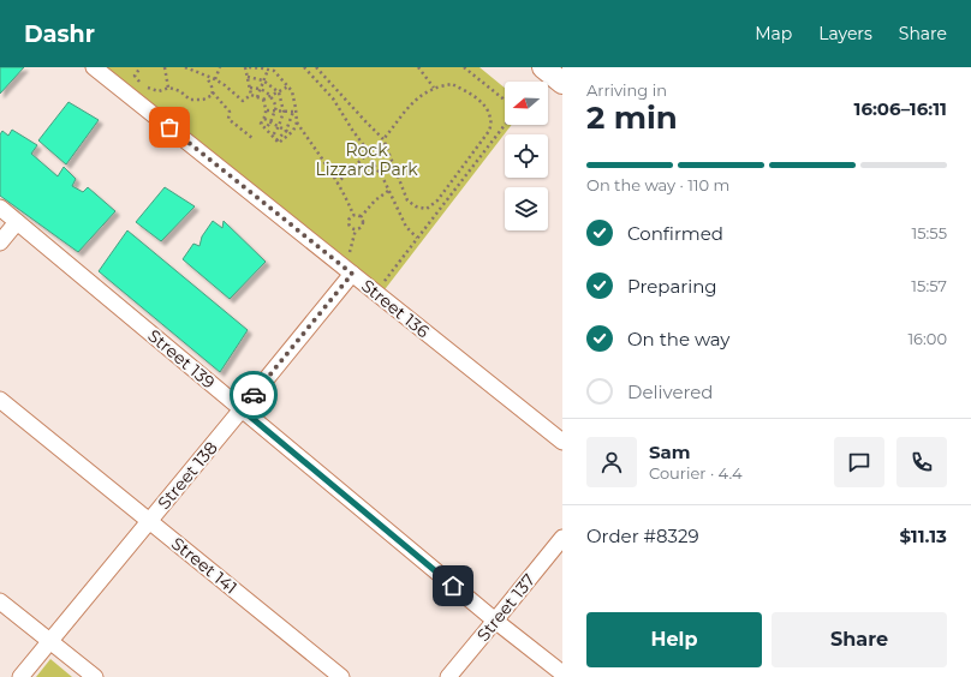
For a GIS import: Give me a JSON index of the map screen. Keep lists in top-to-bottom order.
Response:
{
  "streets": {
    "street": [
      "Street 136",
      "Street 139",
      "Street 138",
      "Street 141",
      "Street 137"
    ]
  },
  "crossings": [
    ["Street 136", "Street 138"],
    ["Street 139", "Street 138"],
    ["Street 139", "Street 137"],
    ["Street 138", "Street 141"]
  ],
  "parks": ["Rock Lizzard Park"],
  "north": "left",
  "page": {
    "header": "Dashr",
    "nav": ["Map", "Layers", "Share"],
    "heading": ["2 min", "Arriving in", "16:06–16:11"],
    "panel": [
      "Sam",
      "Courier · 4.4",
      "Order #8329",
      "$11.13"
    ],
    "bar": "On the way · 110 m",
    "list": [
      ["Confirmed", "15:55"],
      ["Preparing", "15:57"],
      ["On the way", "16:00"],
      "Delivered"
    ],
    "buttons": ["Help", "Share"]
  }
}
